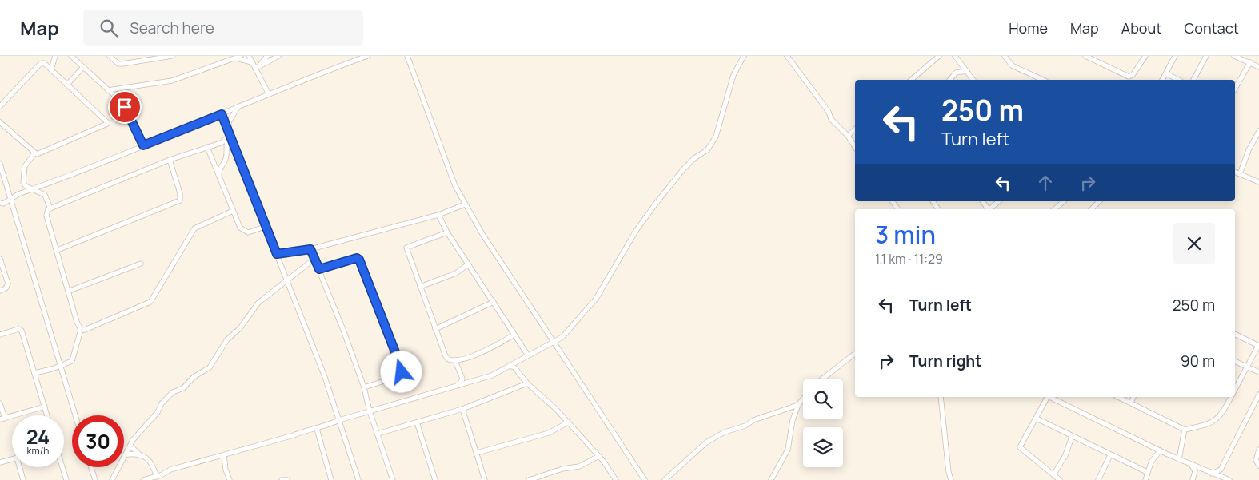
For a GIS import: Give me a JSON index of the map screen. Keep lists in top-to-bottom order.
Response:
{
  "page": {
    "header": "Map",
    "search": "Search here",
    "nav": [
      "Home",
      "Map",
      "About",
      "Contact"
    ],
    "turn": ["250 m", "Turn left"],
    "heading": ["3 min", "1.1 km · 11:29"],
    "list": [
      {
        "name": "Turn left",
        "value": "250 m"
      },
      {
        "name": "Turn right",
        "value": "90 m"
      }
    ],
    "speed": "24 km/h",
    "limit": "30"
  }
}
